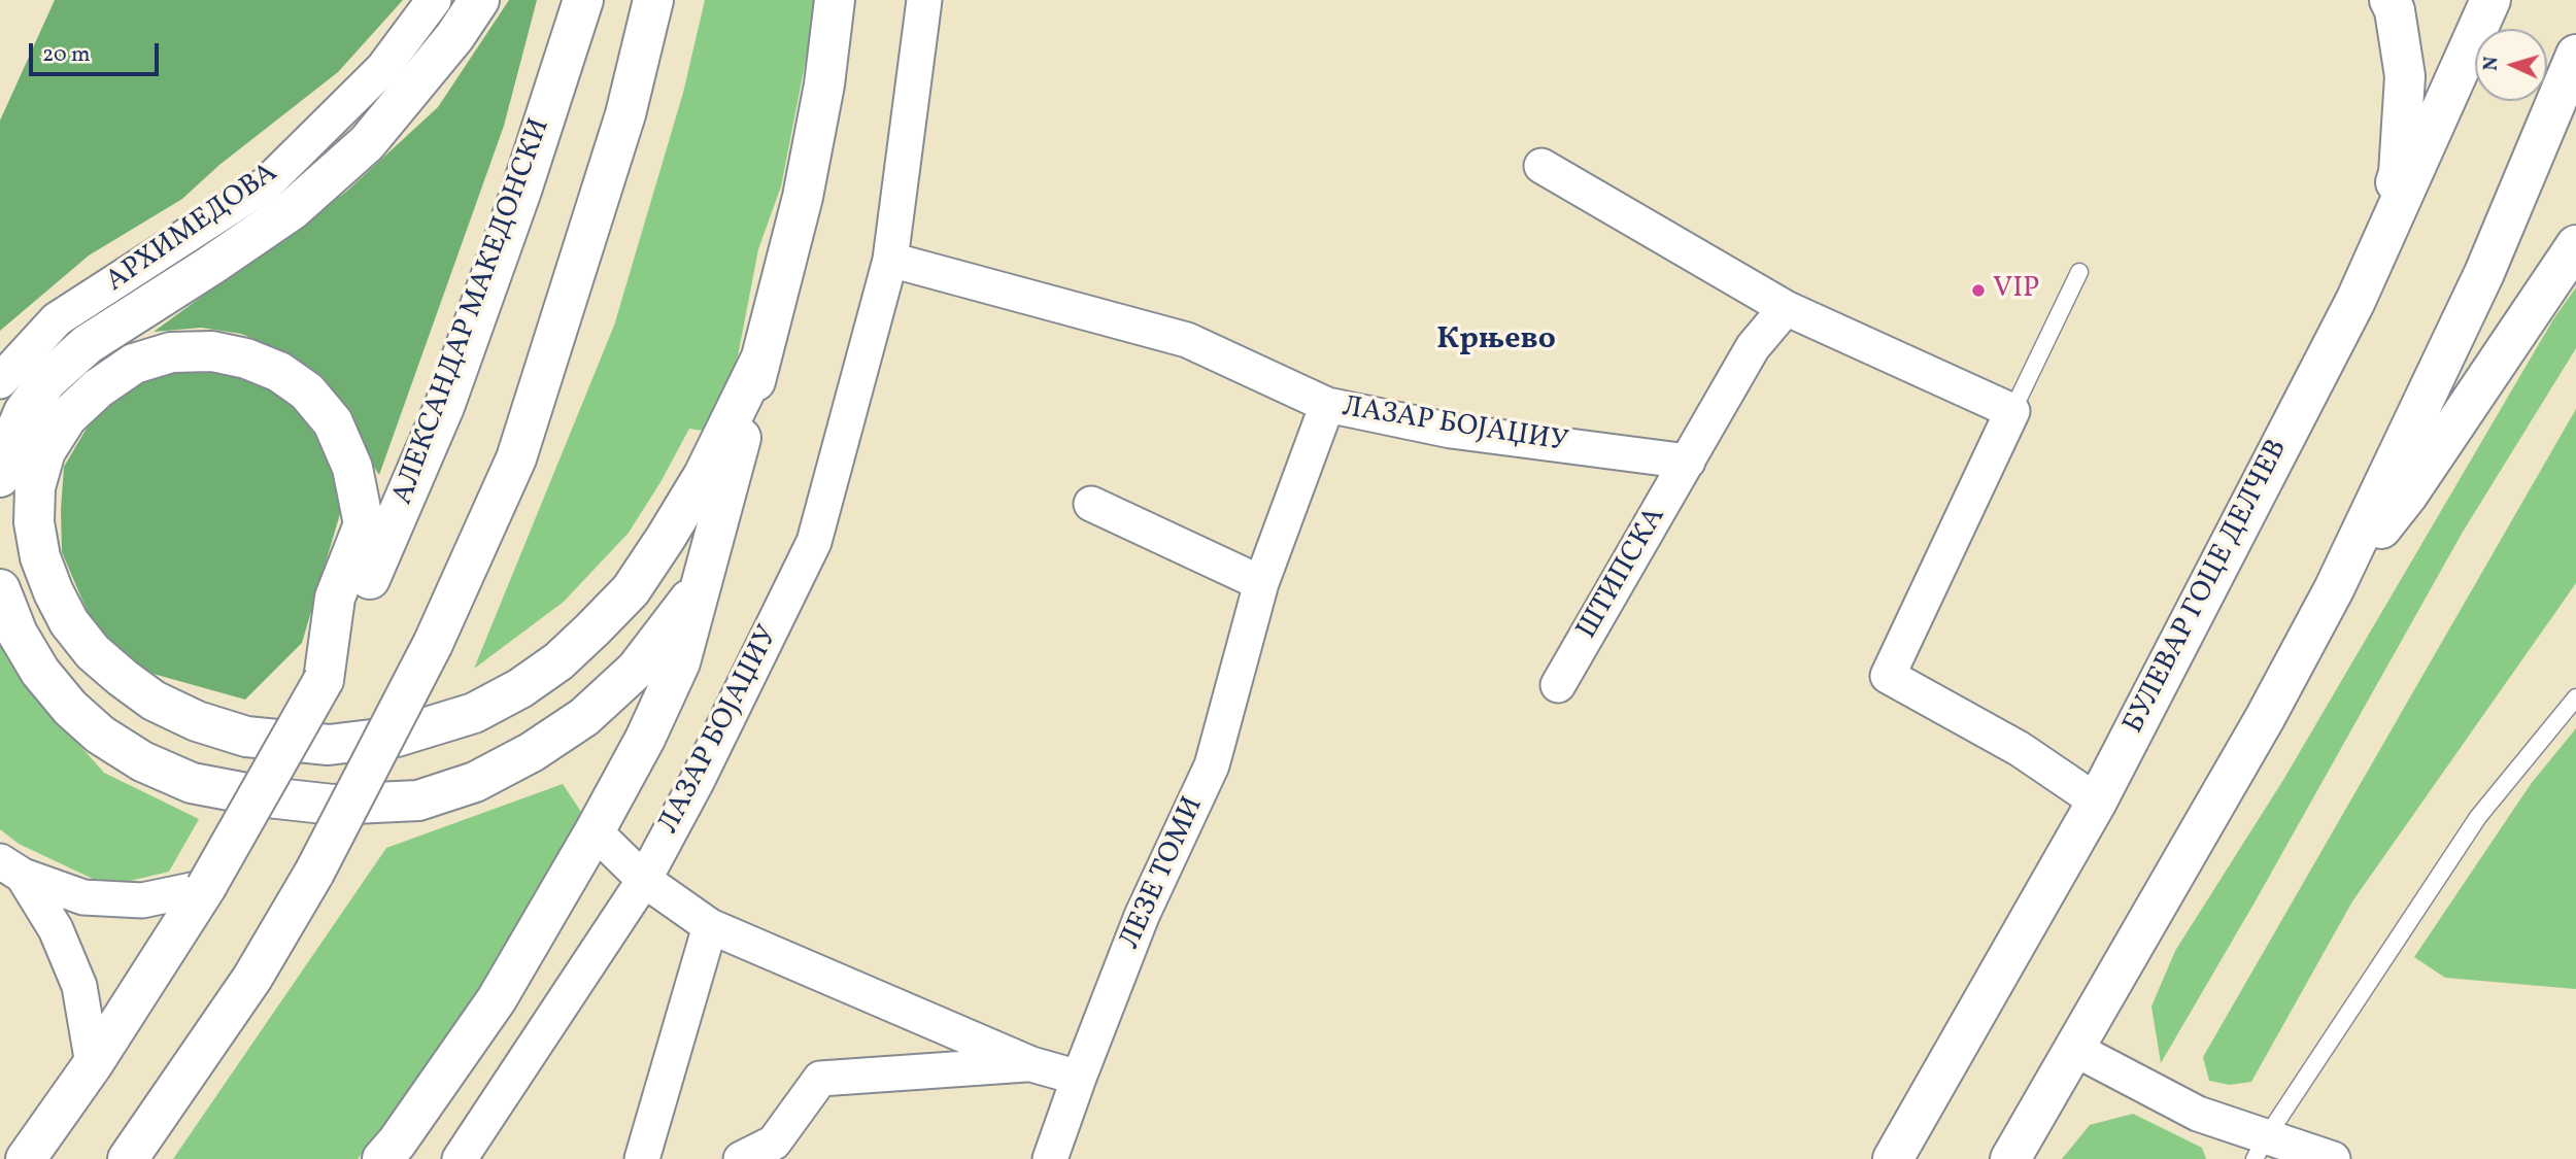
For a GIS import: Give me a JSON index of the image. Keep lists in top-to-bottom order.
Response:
{
  "streets": {
    "street": [
      "АРХИМЕДОВА",
      "АЛЕКСАНДАР МАКЕДОНСКИ",
      "ЛАЗАР БОЈАЏИУ",
      "ШТИПСКА",
      "БУЛЕВАР ГОЦЕ ДЕЛЧЕВ",
      "ЛЕЗЕ ТОМИ"
    ]
  },
  "crossings": [
    ["ЛАЗАР БОЈАЏИУ", "ШТИПСКА"],
    ["ЛАЗАР БОЈАЏИУ", "ЛЕЗЕ ТОМИ"]
  ],
  "districts": ["Крњево"],
  "places": ["VIP"],
  "scale_bar": "20 m",
  "north": "left"
}
